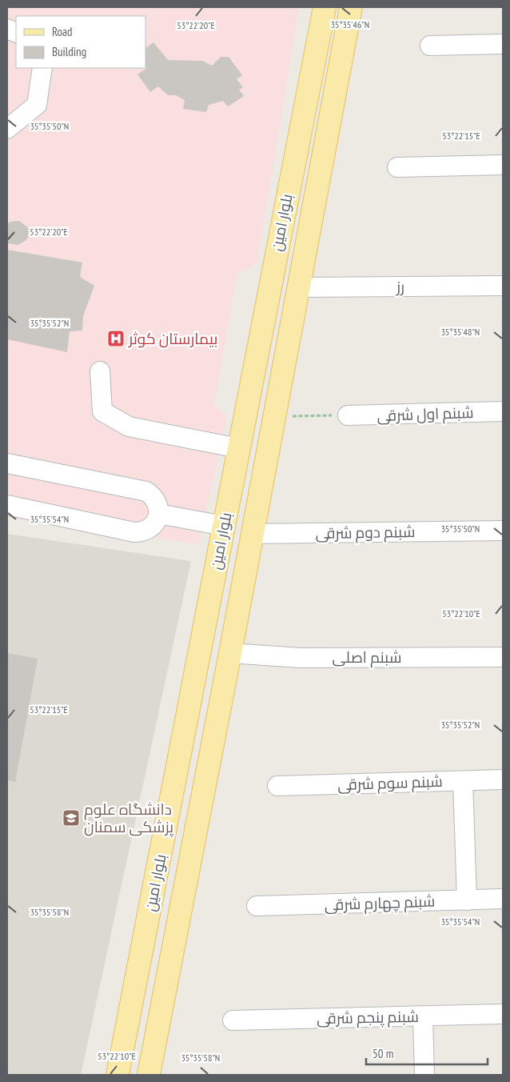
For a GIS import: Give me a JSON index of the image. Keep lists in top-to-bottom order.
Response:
{
  "streets": {
    "main road": ["بلوار امین"],
    "street": [
      "رز",
      "شبنم اول شرقی",
      "شبنم دوم شرقی",
      "شبنم اصلی",
      "شبنم سوم شرقی",
      "شبنم چهارم شرقی",
      "شبنم پنجم شرقی"
    ]
  },
  "crossings": [
    ["بلوار امین", "رز"],
    ["بلوار امین", "شبنم دوم شرقی"],
    ["بلوار امین", "شبنم اصلی"]
  ],
  "places": {
    "hospital": ["بیمارستان کوثر"],
    "school or university": ["دانشگاه علوم پزشکی سمنان"]
  },
  "legend": ["Road", "Building"],
  "scale_bar": "50 m",
  "coordinates": [
    "35°35'46\"N",
    "53°22'20\"E",
    "35°35'50\"N",
    "53°22'15\"E",
    "35°35'52\"N",
    "35°35'48\"N",
    "35°35'54\"N",
    "53°22'10\"E",
    "35°35'58\"N"
  ]
}
